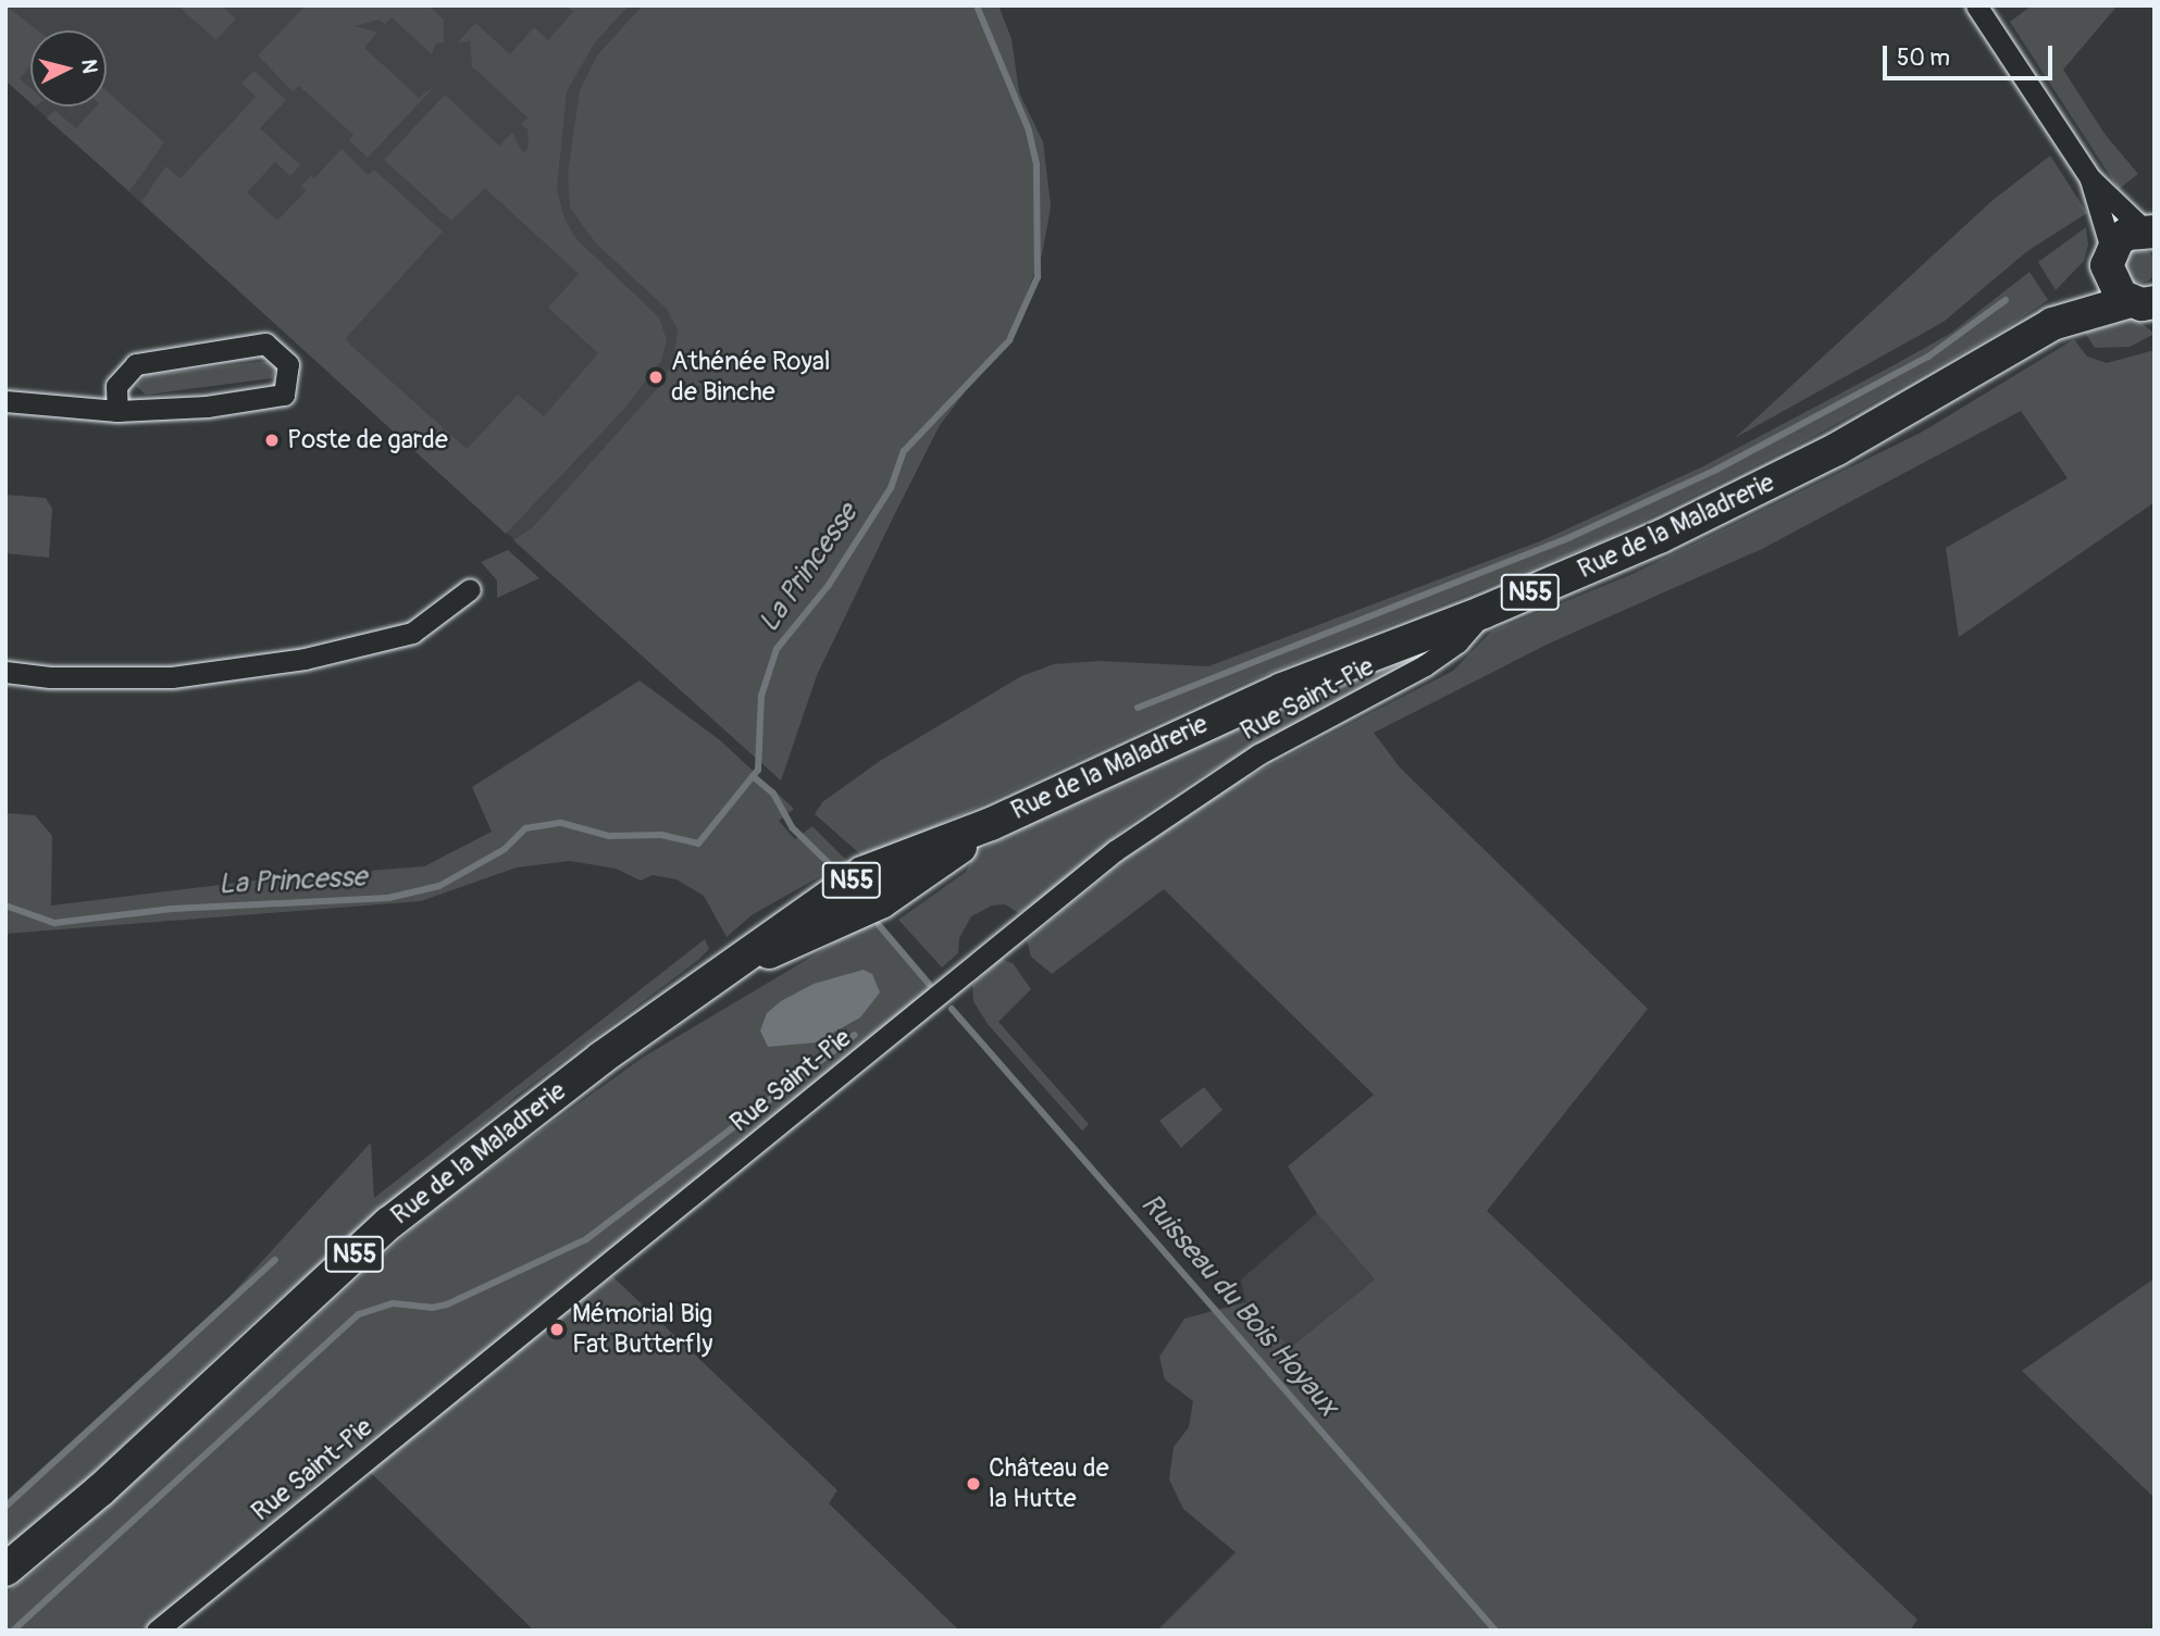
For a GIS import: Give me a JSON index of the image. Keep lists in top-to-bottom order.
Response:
{
  "streets": {
    "main road": ["Rue de la Maladrerie", "N55"],
    "street": ["Rue Saint-Pie"]
  },
  "crossings": [
    ["Rue de la Maladrerie", "N55"],
    ["Rue de la Maladrerie", "Rue Saint-Pie"]
  ],
  "water": ["La Princesse", "Ruisseau du Bois Hoyaux"],
  "places": [
    "Athénée Royal de Binche",
    "Poste de garde",
    "Mémorial Big Fat Butterfly",
    "Château de la Hutte"
  ],
  "scale_bar": "50 m",
  "north": "right"
}
